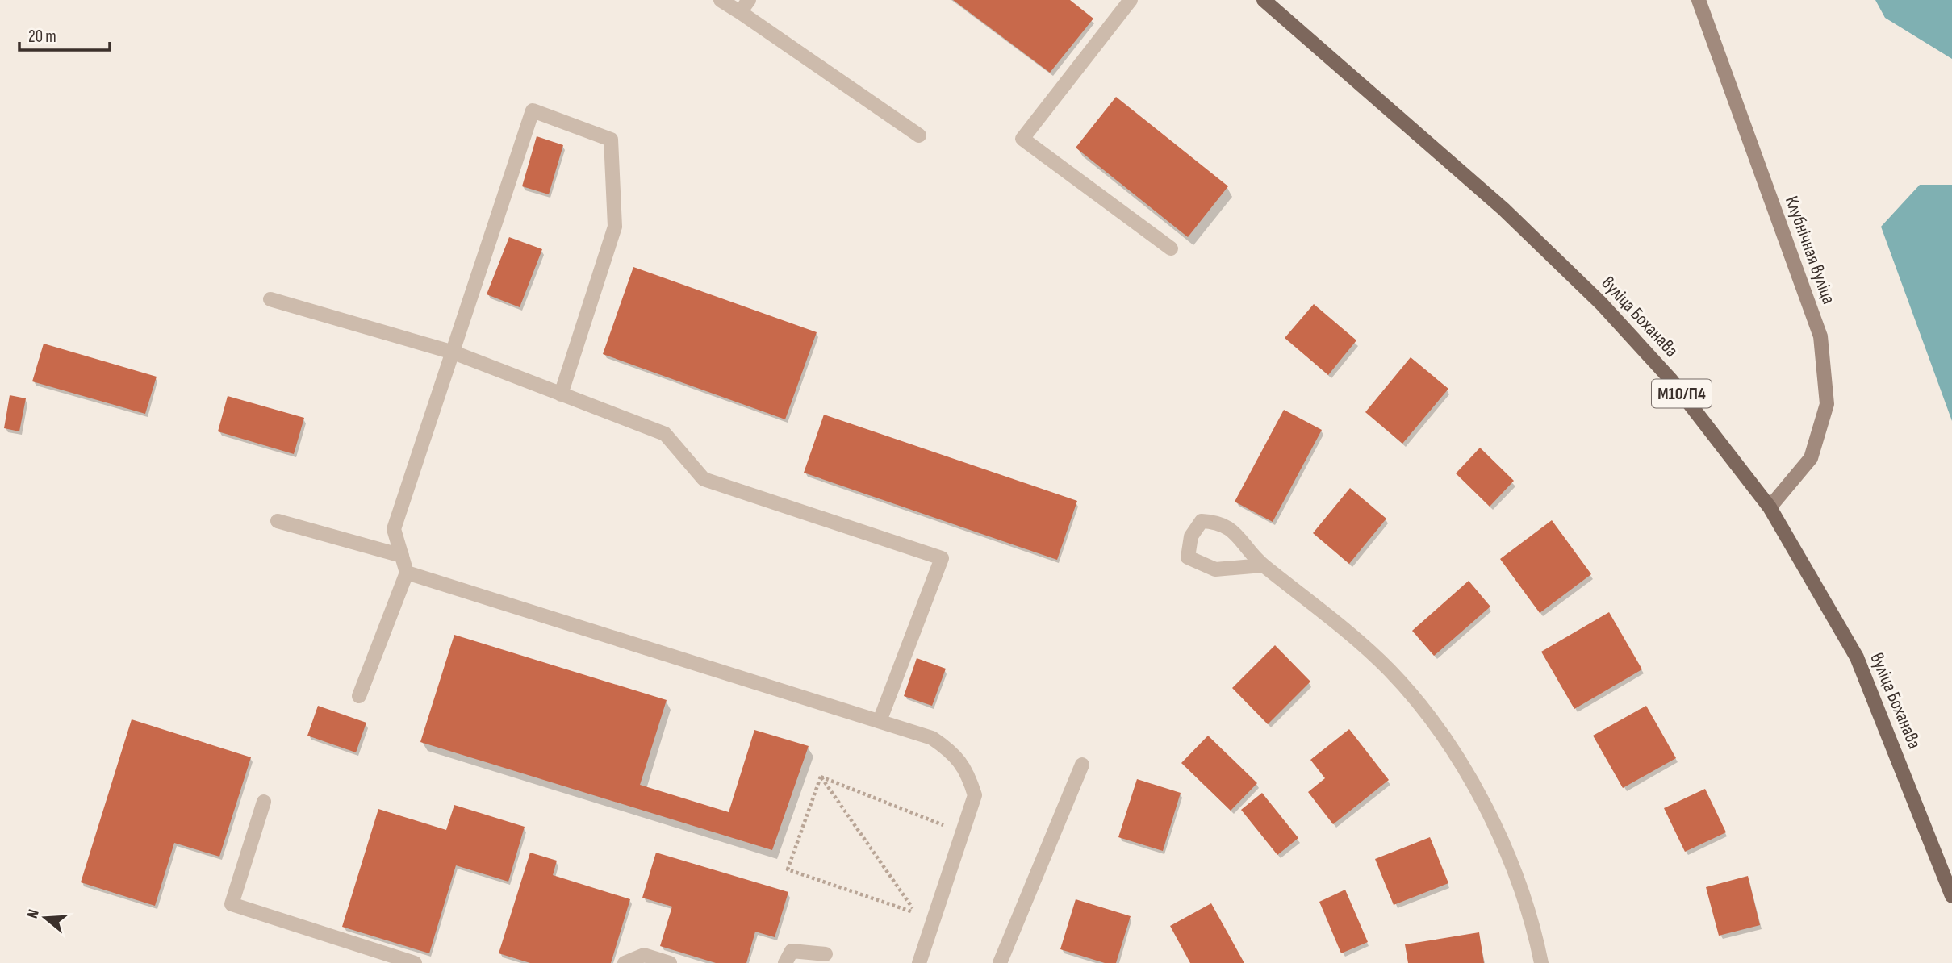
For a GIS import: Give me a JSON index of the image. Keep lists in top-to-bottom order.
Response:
{
  "streets": {
    "main road": ["вуліца Боханава", "М10/П4"],
    "street": ["Клубнічная вуліца"]
  },
  "crossings": [
    ["Клубнічная вуліца", "вуліца Боханава"]
  ],
  "scale_bar": "20 m",
  "north": "left"
}
